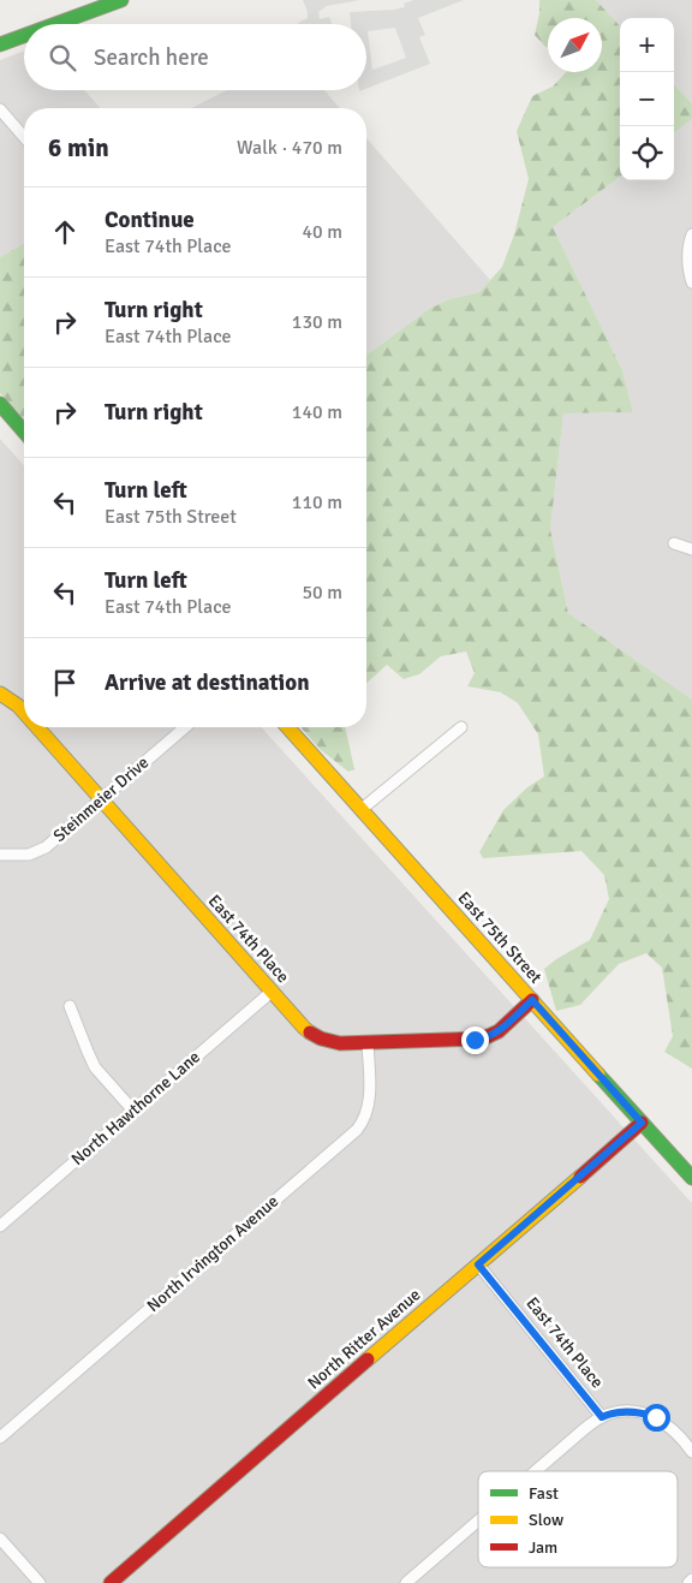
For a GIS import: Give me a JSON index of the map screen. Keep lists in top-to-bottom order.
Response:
{
  "streets": {
    "street": [
      "Steinmeier Drive",
      "East 75th Street",
      "East 74th Place",
      "North Hawthorne Lane",
      "North Irvington Avenue",
      "North Ritter Avenue"
    ]
  },
  "crossings": [
    ["Steinmeier Drive", "East 74th Place"],
    ["East 75th Street", "East 74th Place"],
    ["East 75th Street", "North Ritter Avenue"],
    ["East 74th Place", "North Hawthorne Lane"],
    ["East 74th Place", "North Irvington Avenue"],
    ["East 74th Place", "North Ritter Avenue"]
  ],
  "legend": ["Fast", "Slow", "Jam"],
  "north": "top right",
  "page": {
    "map_buttons": ["+", "−"],
    "search": "Search here",
    "heading": ["6 min", "Walk · 470 m"],
    "list": [
      ["Continue", "East 74th Place", "40 m"],
      ["Turn right", "East 74th Place", "130 m"],
      ["Turn right", "140 m"],
      ["Turn left", "East 75th Street", "110 m"],
      ["Turn left", "East 74th Place", "50 m"],
      "Arrive at destination"
    ]
  }
}
